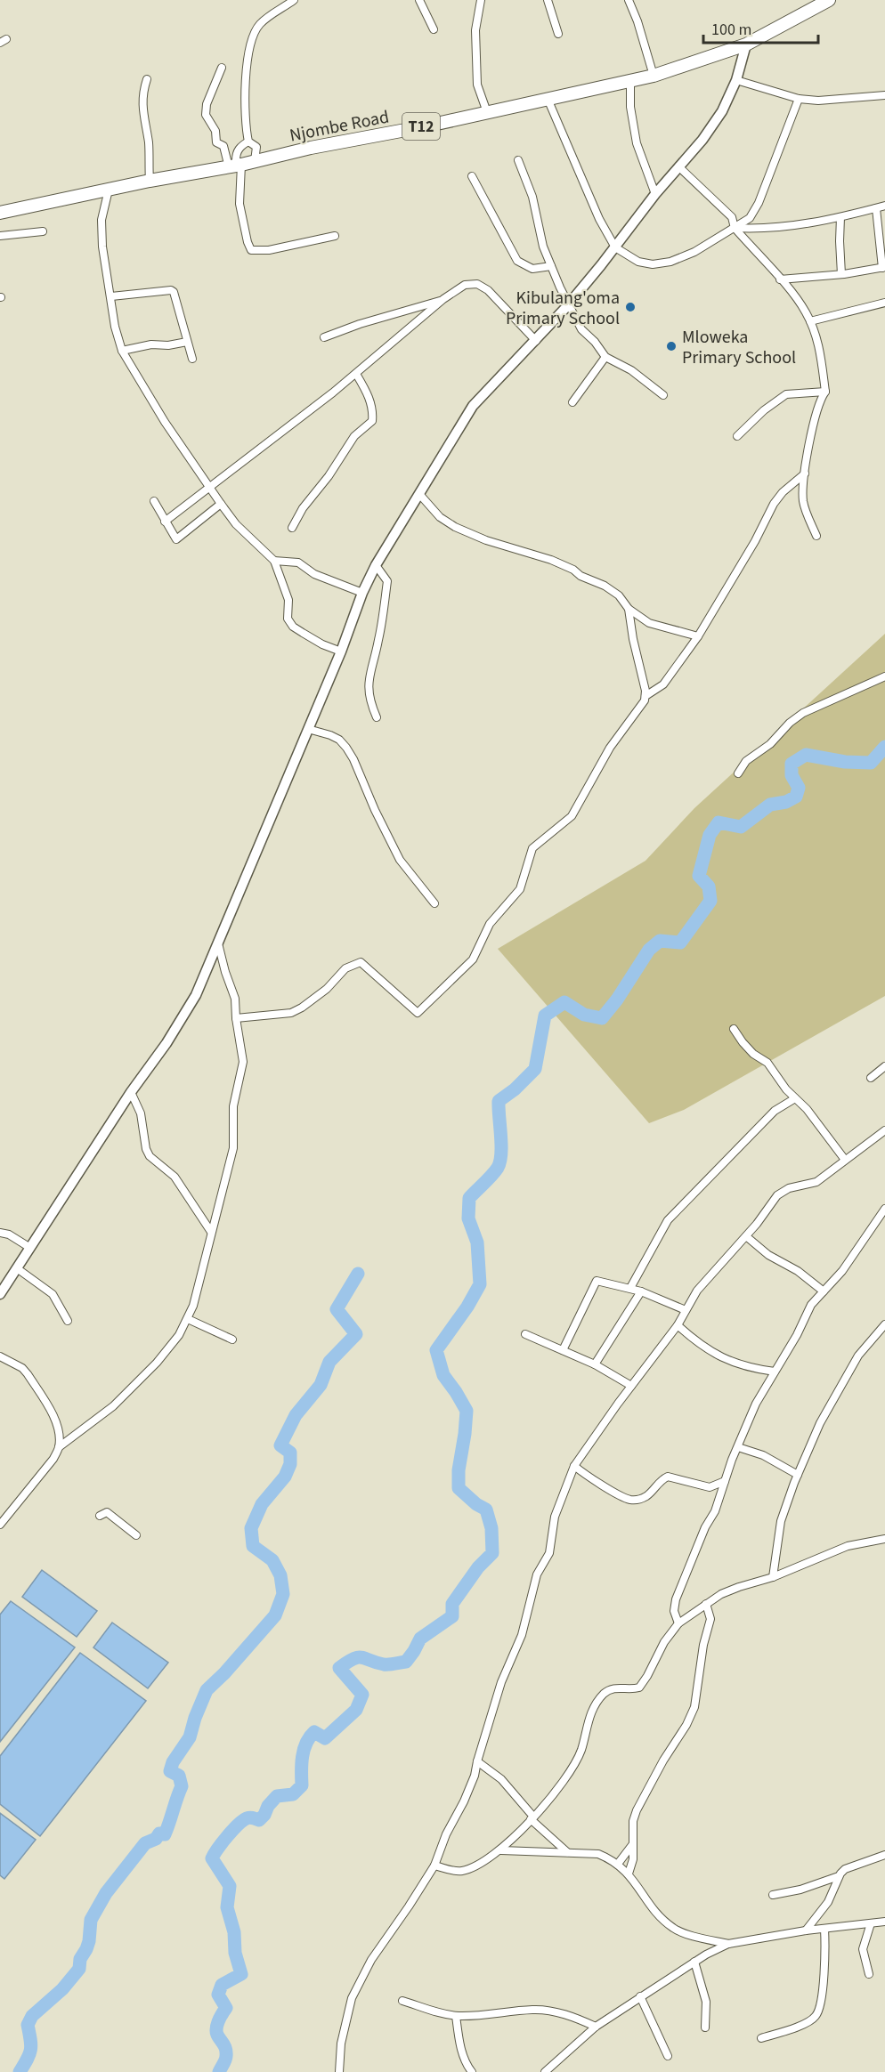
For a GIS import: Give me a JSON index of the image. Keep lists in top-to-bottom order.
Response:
{
  "streets": {
    "highway": ["Njombe Road", "T12"]
  },
  "places": ["Kibulang'oma Primary School", "Mloweka Primary School"],
  "scale_bar": "100 m"
}
